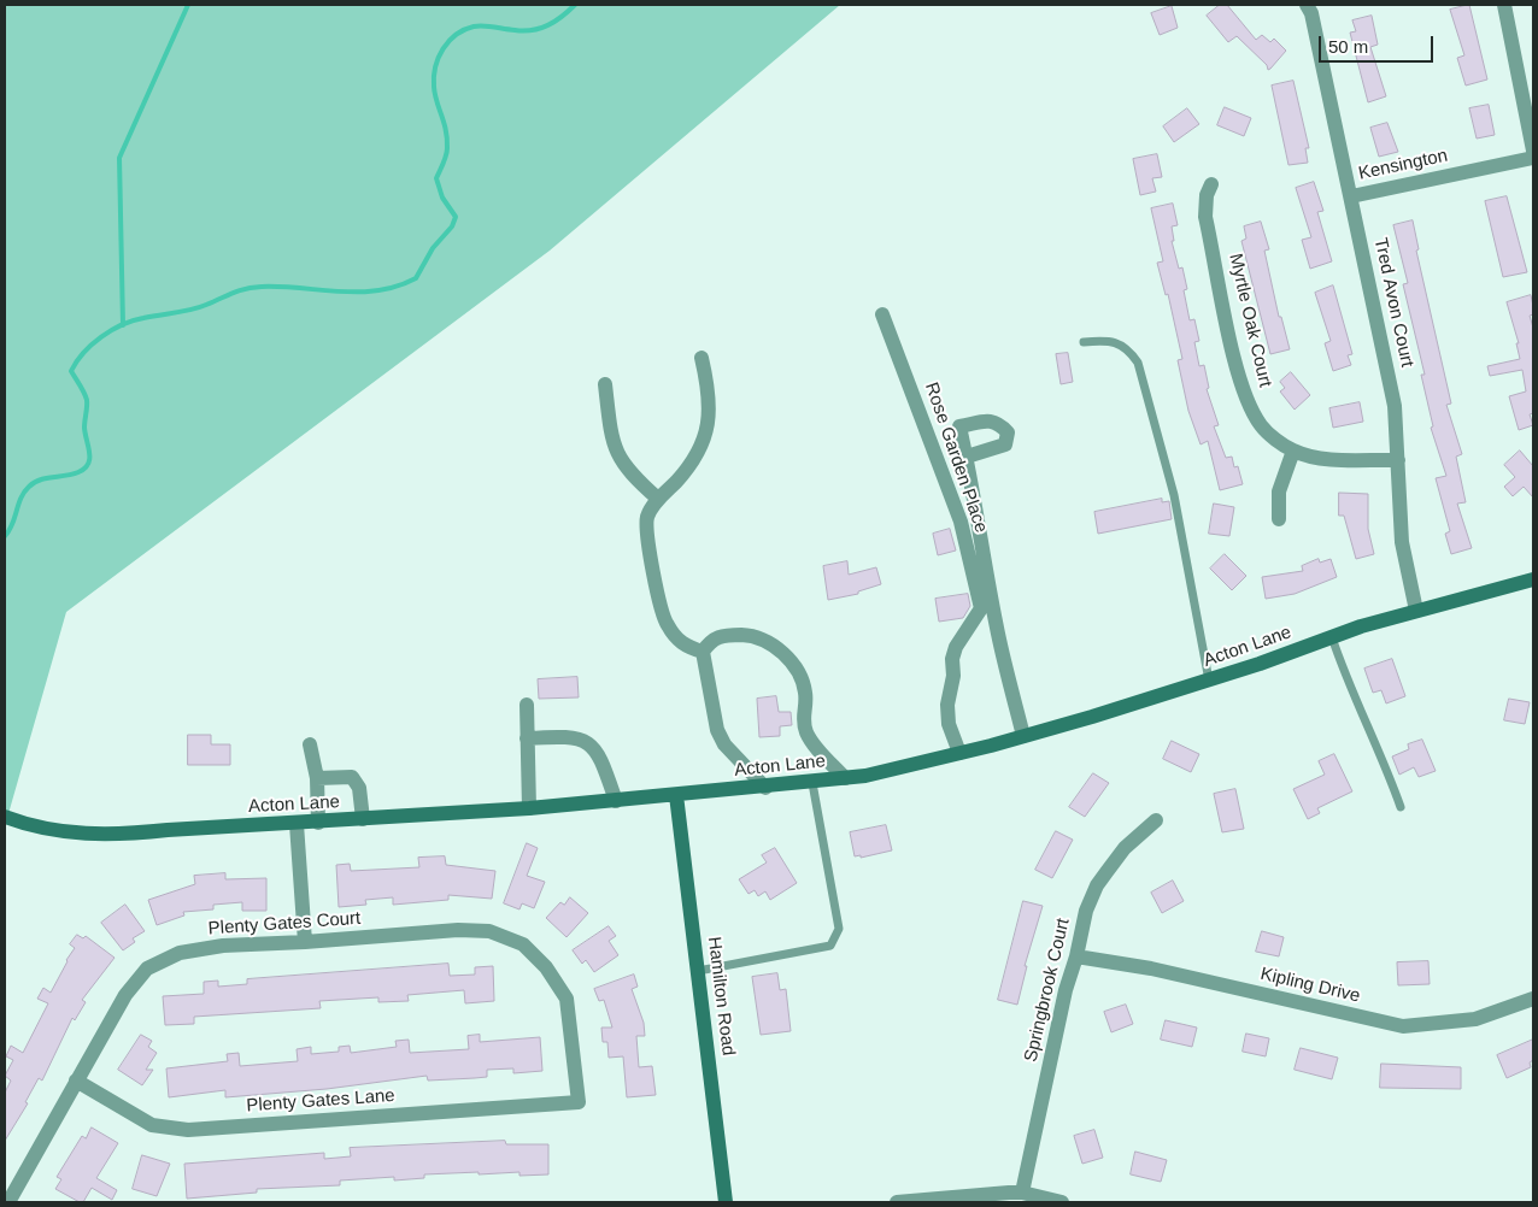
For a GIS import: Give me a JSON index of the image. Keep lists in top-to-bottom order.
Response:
{
  "streets": {
    "street": [
      "Kensington",
      "Tred Avon Court",
      "Myrtle Oak Court",
      "Rose Garden Place",
      "Acton Lane",
      "Plenty Gates Court",
      "Kipling Drive",
      "Springbrook Court",
      "Hamilton Road",
      "Plenty Gates Lane"
    ]
  },
  "crossings": [
    ["Kensington", "Tred Avon Court"],
    ["Tred Avon Court", "Myrtle Oak Court"],
    ["Tred Avon Court", "Acton Lane"],
    ["Rose Garden Place", "Acton Lane"],
    ["Acton Lane", "Hamilton Road"],
    ["Plenty Gates Court", "Plenty Gates Lane"],
    ["Kipling Drive", "Springbrook Court"]
  ],
  "scale_bar": "50 m"
}
